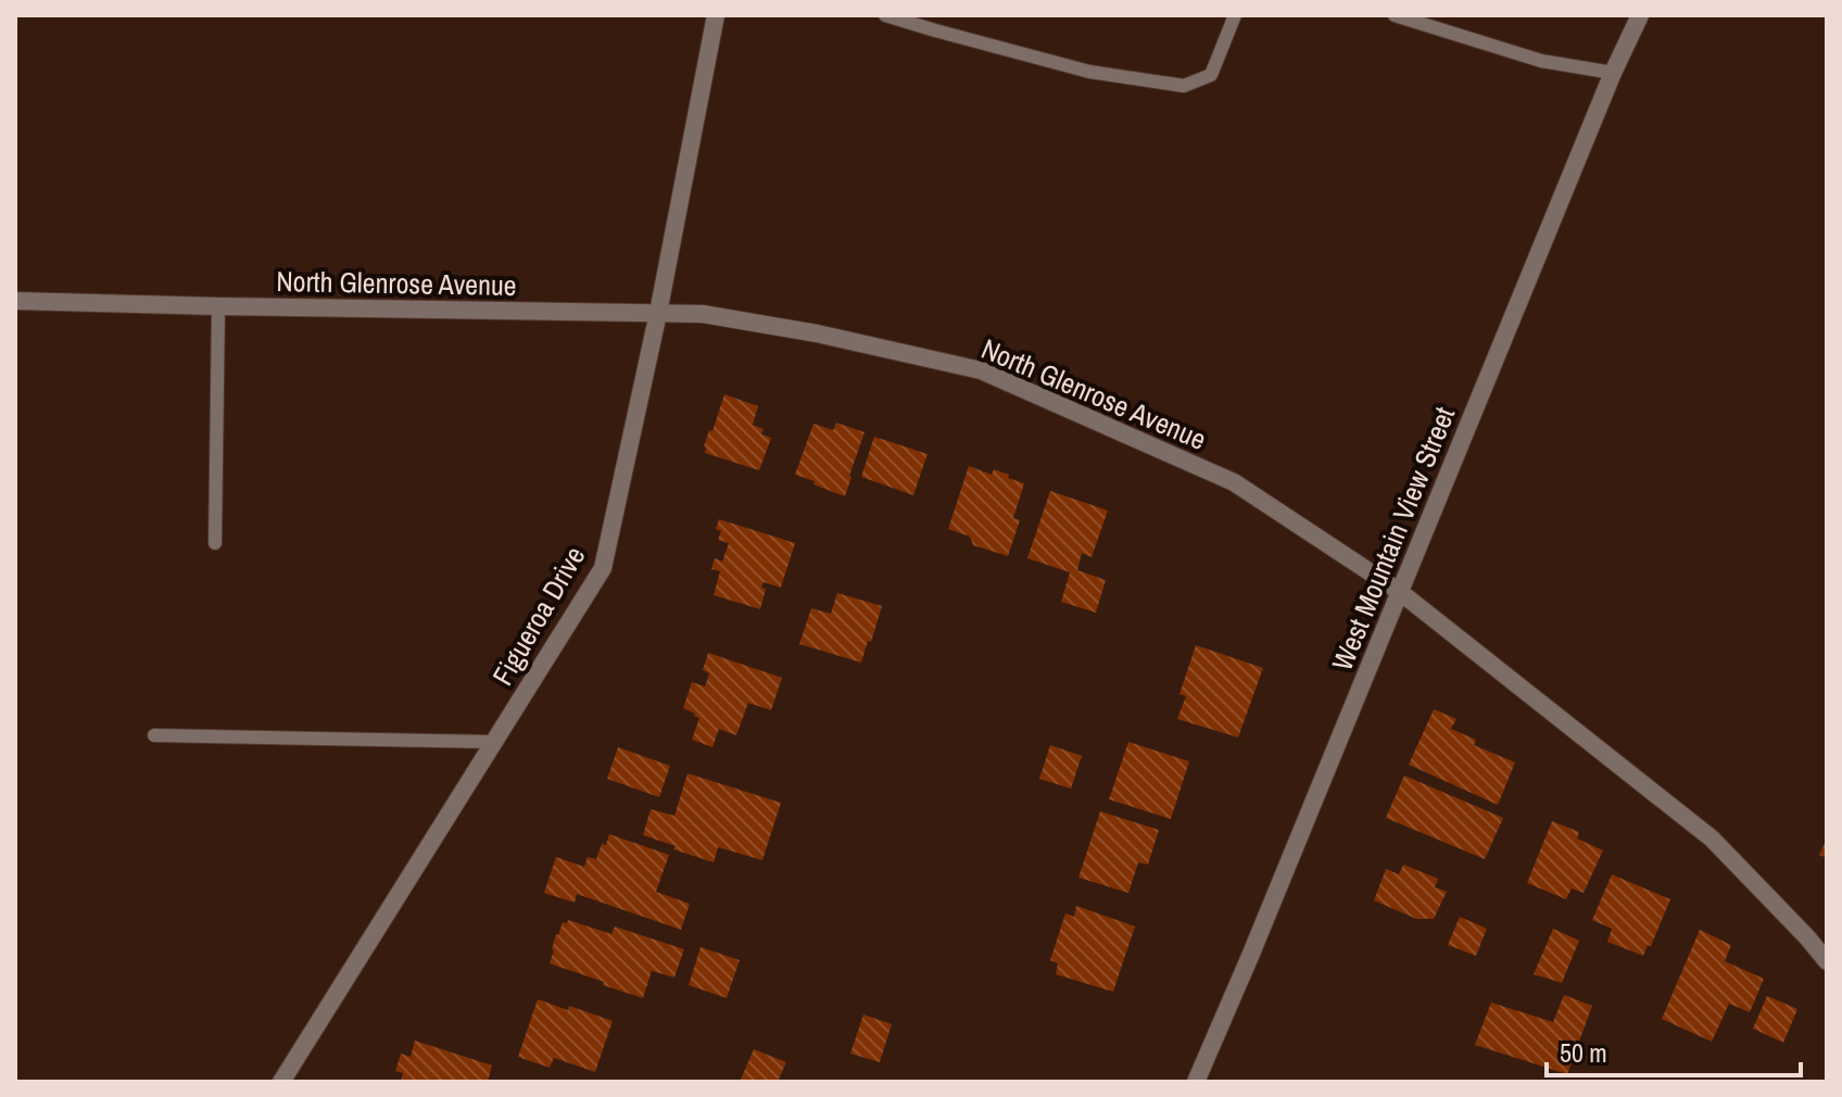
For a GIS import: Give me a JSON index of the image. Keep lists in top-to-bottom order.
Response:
{
  "streets": {
    "street": ["North Glenrose Avenue", "West Mountain View Street", "Figueroa Drive"]
  },
  "crossings": [
    ["North Glenrose Avenue", "West Mountain View Street"],
    ["North Glenrose Avenue", "Figueroa Drive"]
  ],
  "scale_bar": "50 m"
}
